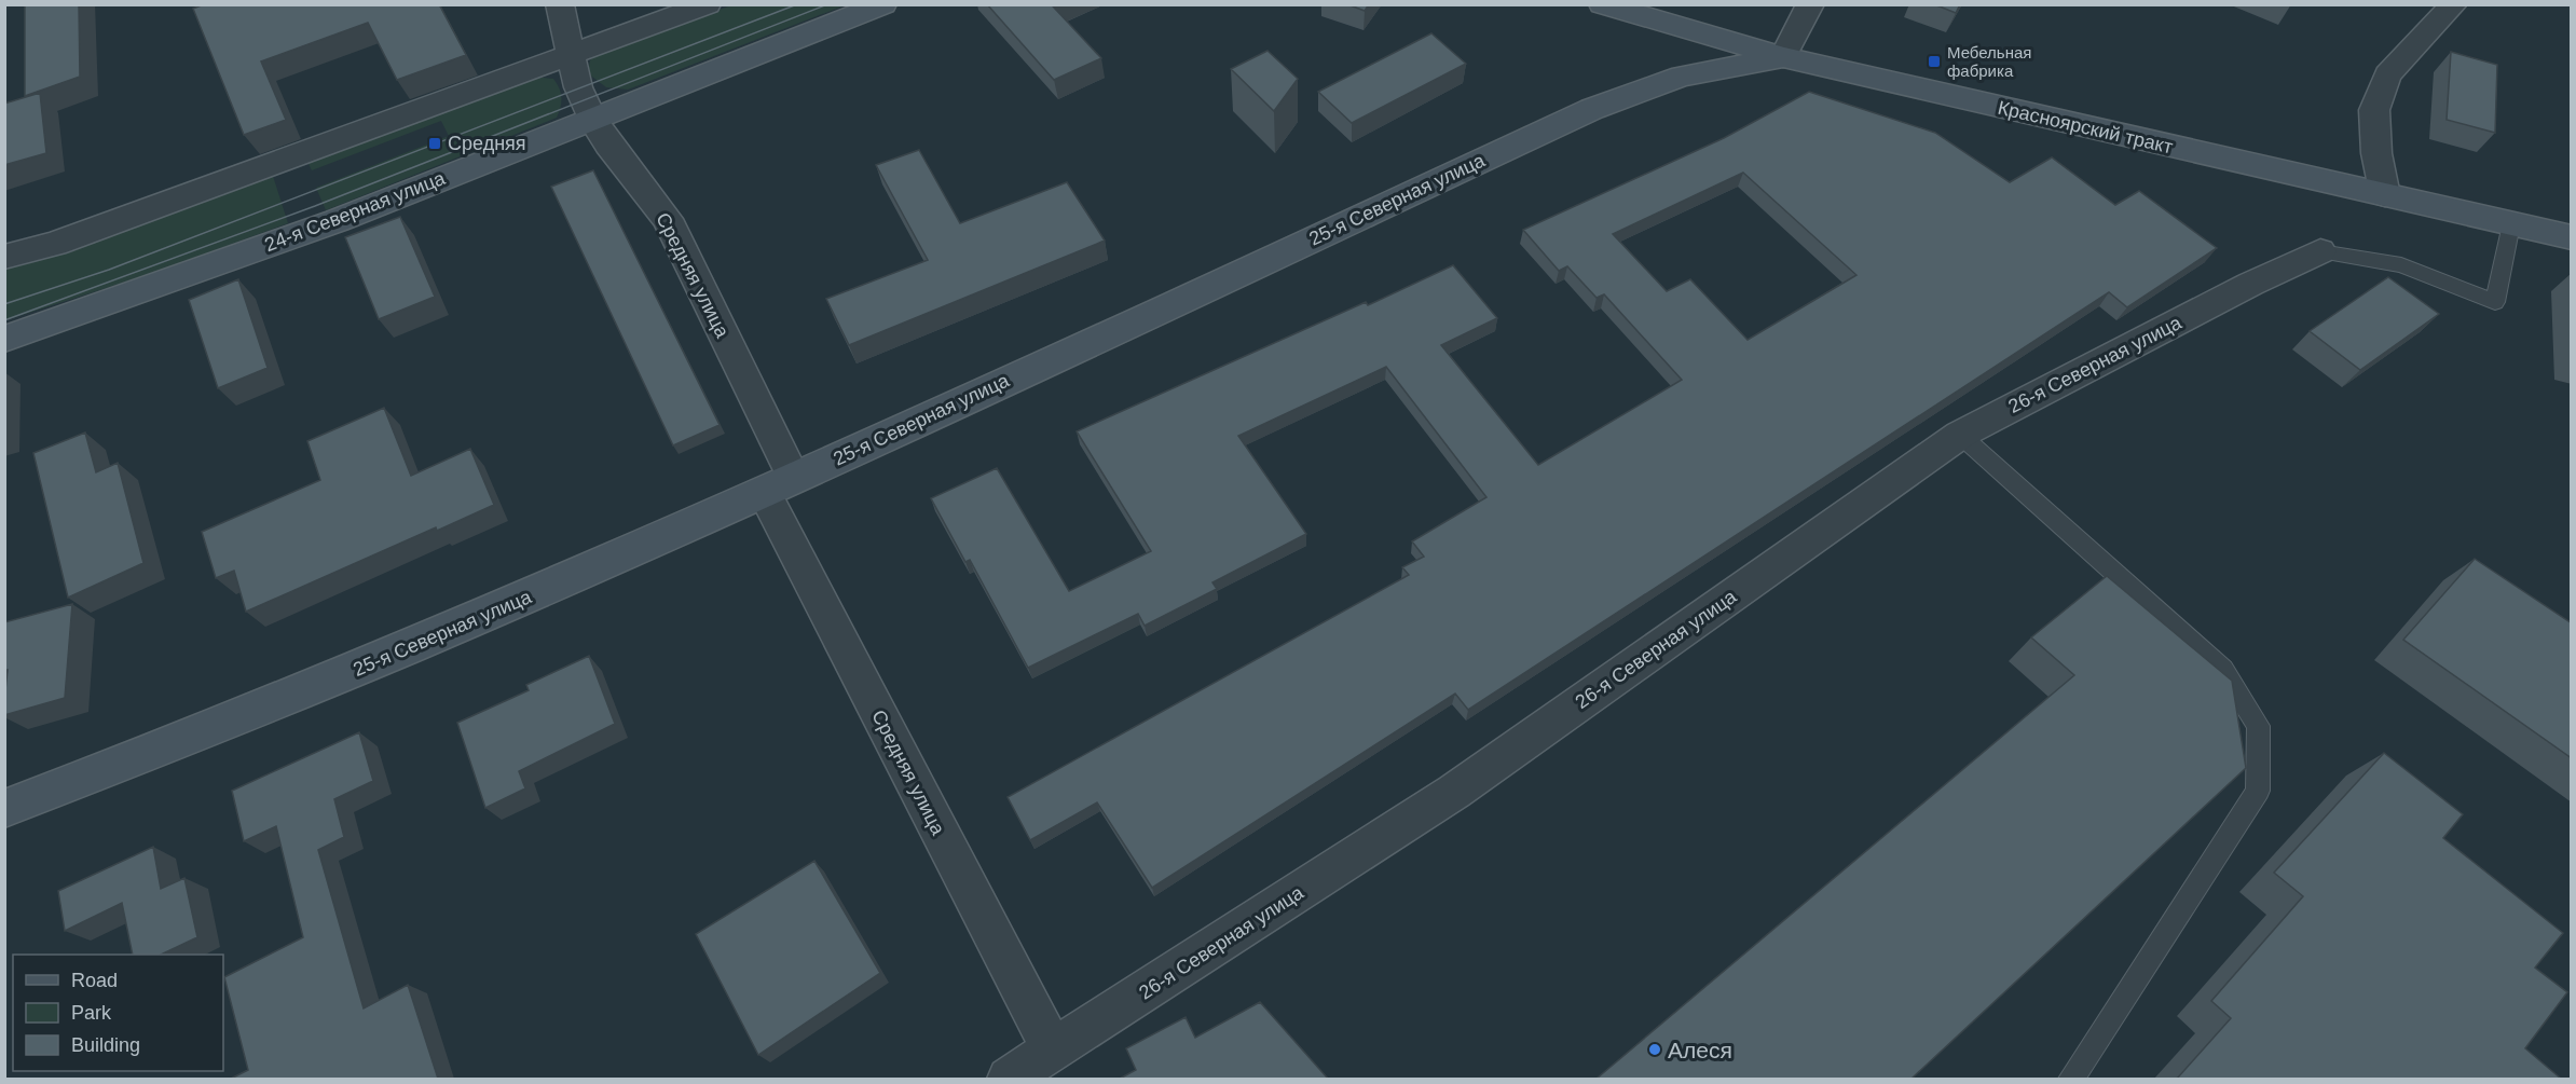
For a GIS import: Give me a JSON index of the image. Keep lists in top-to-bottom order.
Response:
{
  "streets": {
    "main road": ["Красноярский тракт", "25-я Северная улица", "24-я Северная улица"],
    "street": ["Средняя улица", "26-я Северная улица"]
  },
  "crossings": [
    ["Красноярский тракт", "25-я Северная улица"],
    ["25-я Северная улица", "Средняя улица"],
    ["24-я Северная улица", "Средняя улица"],
    ["Средняя улица", "26-я Северная улица"]
  ],
  "places": {
    "transit": ["Мебельная фабрика", "Средняя"],
    "other": ["Алеся"]
  },
  "legend": ["Road", "Park", "Building"]
}
